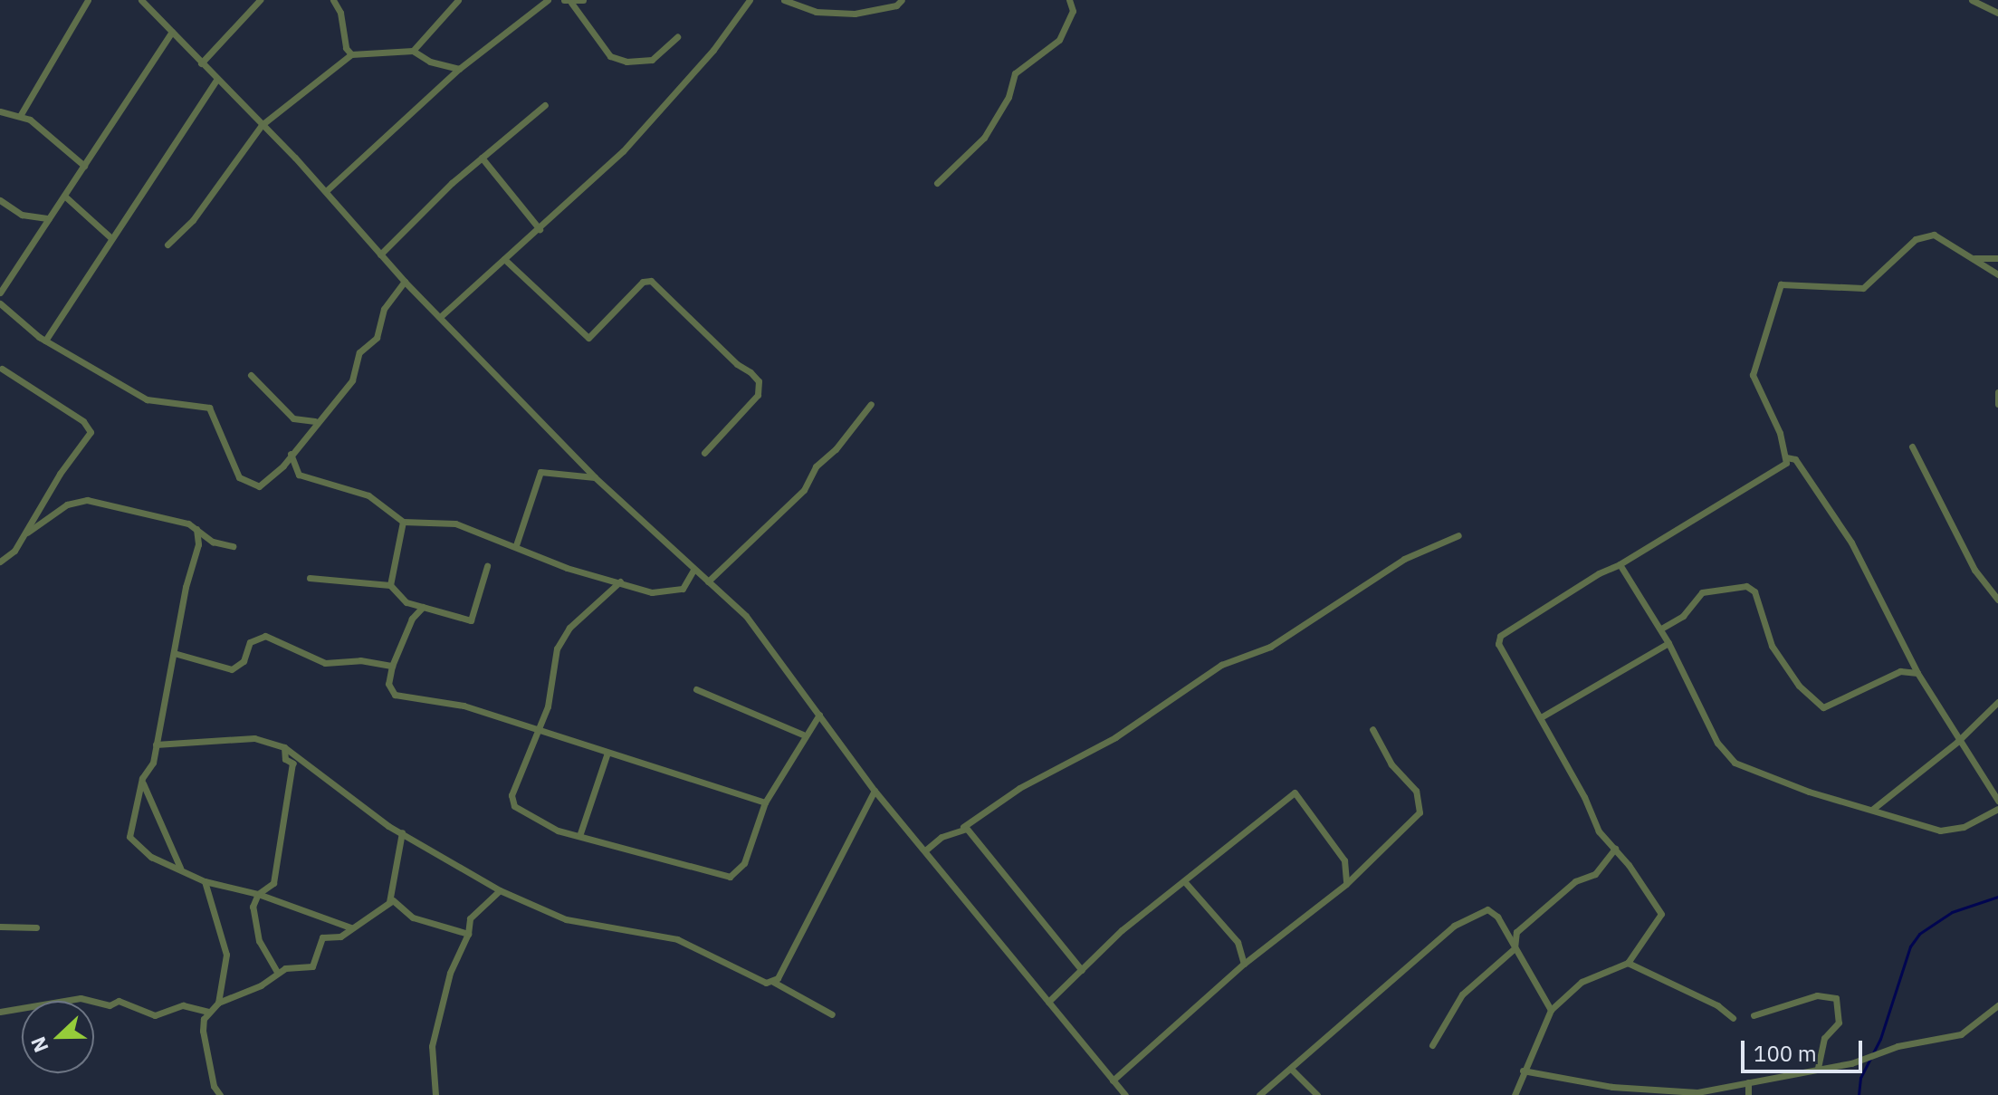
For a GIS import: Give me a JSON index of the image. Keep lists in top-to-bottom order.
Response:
{
  "scale_bar": "100 m",
  "north": "left"
}
